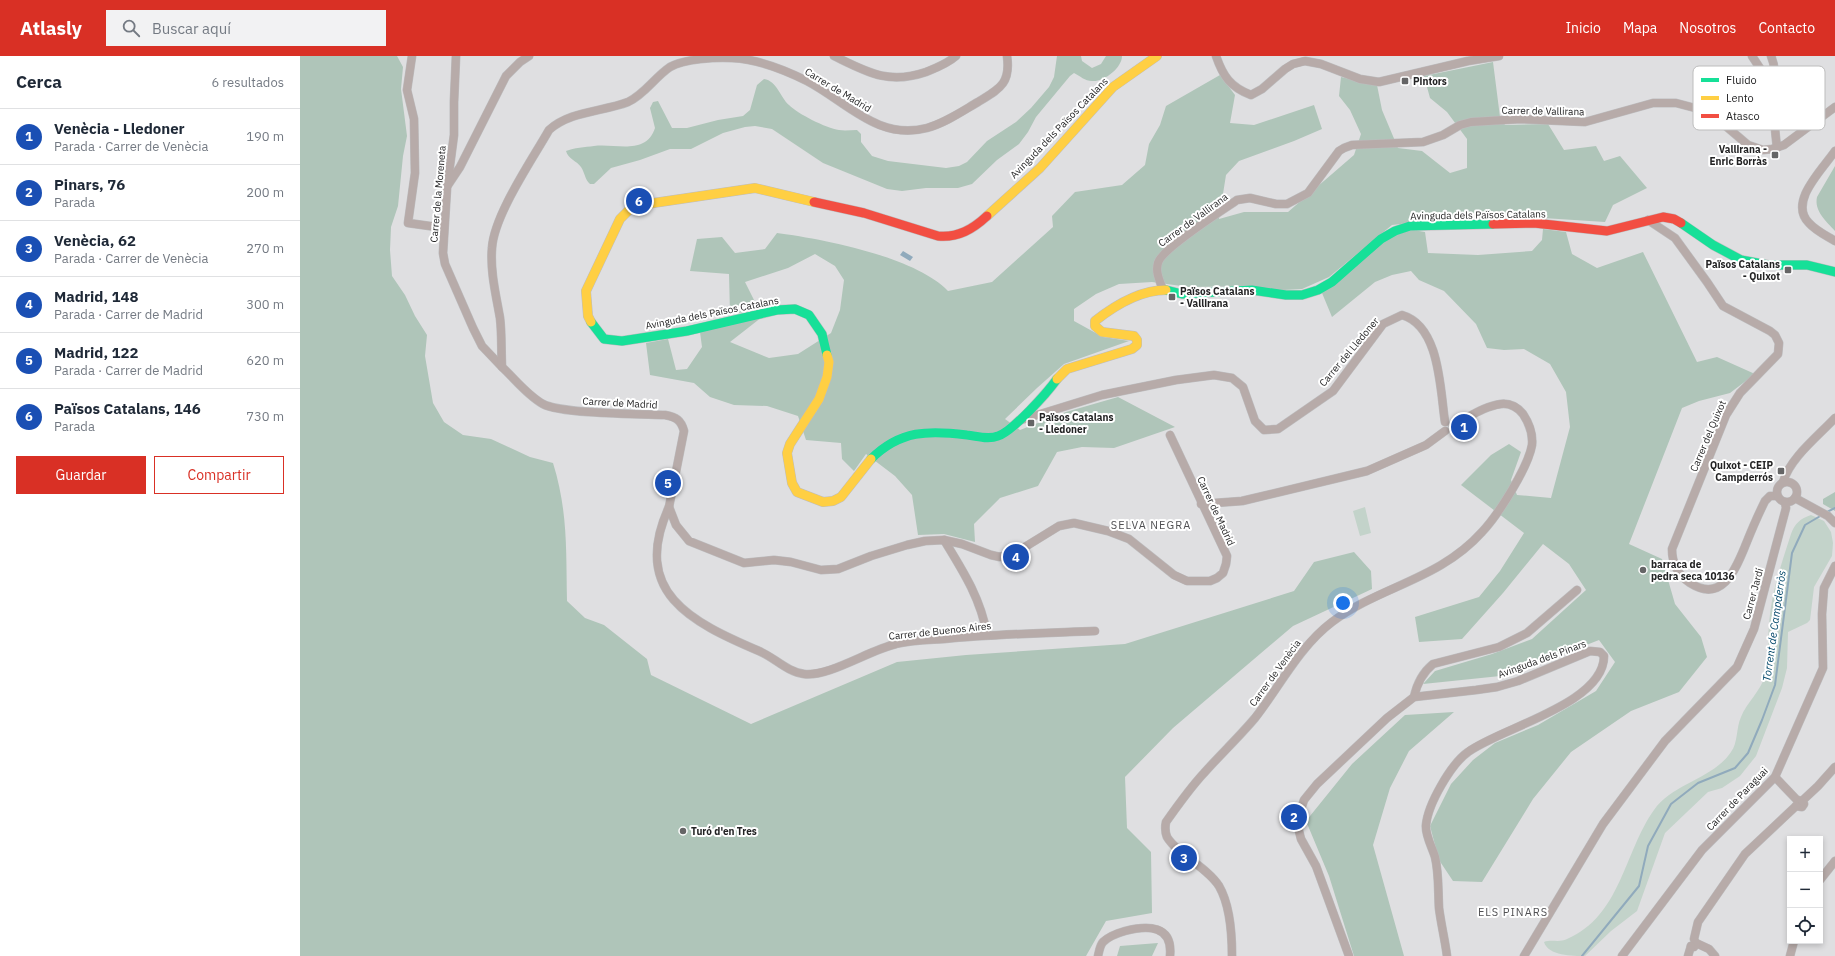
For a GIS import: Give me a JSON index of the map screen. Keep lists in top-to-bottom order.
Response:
{
  "streets": {
    "street": [
      "Carrer de Madrid",
      "Carrer de Vallirana",
      "Avinguda dels Països Catalans",
      "Carrer de la Moreneta",
      "Carrer del Lledoner",
      "Carrer del Quixot",
      "Carrer Jardí",
      "Carrer de Buenos Aires",
      "Avinguda dels Pinars",
      "Carrer de Venècia",
      "Carrer de Paraguai"
    ]
  },
  "crossings": [
    ["Carrer de Madrid", "Carrer de la Moreneta"],
    ["Carrer de Madrid", "Carrer de Buenos Aires"],
    ["Carrer de Madrid", "Carrer de Venècia"],
    ["Carrer de Vallirana", "Avinguda dels Països Catalans"],
    ["Avinguda dels Països Catalans", "Carrer del Lledoner"],
    ["Avinguda dels Països Catalans", "Carrer del Quixot"],
    ["Carrer del Lledoner", "Carrer de Venècia"],
    ["Carrer del Quixot", "Carrer Jardí"]
  ],
  "districts": ["SELVA NEGRA", "ELS PINARS"],
  "water": ["Torrent de Campderròs"],
  "places": {
    "transit": [
      "Pintors",
      "Vallirana - Enric Borràs",
      "Països Catalans - Quixot",
      "Països Catalans - Vallirana",
      "Països Catalans - Lledoner",
      "Quixot - CEIP Campderrós"
    ],
    "other": ["barraca de pedra seca 10136", "Turó d'en Tres"]
  },
  "legend": ["Fluido", "Lento", "Atasco"],
  "page": {
    "header": "Atlasly",
    "search": "Buscar aquí",
    "nav": [
      "Inicio",
      "Mapa",
      "Nosotros",
      "Contacto"
    ],
    "heading": ["Cerca", "6 resultados"],
    "list": [
      {
        "mark": "1",
        "name": "Venècia - Lledoner",
        "note": "Parada · Carrer de Venècia",
        "value": "190 m"
      },
      {
        "mark": "2",
        "name": "Pinars, 76",
        "note": "Parada",
        "value": "200 m"
      },
      {
        "mark": "3",
        "name": "Venècia, 62",
        "note": "Parada · Carrer de Venècia",
        "value": "270 m"
      },
      {
        "mark": "4",
        "name": "Madrid, 148",
        "note": "Parada · Carrer de Madrid",
        "value": "300 m"
      },
      {
        "mark": "5",
        "name": "Madrid, 122",
        "note": "Parada · Carrer de Madrid",
        "value": "620 m"
      },
      {
        "mark": "6",
        "name": "Països Catalans, 146",
        "note": "Parada",
        "value": "730 m"
      }
    ],
    "pins": [
      "6",
      "1",
      "5",
      "4",
      "2",
      "3"
    ],
    "buttons": ["Guardar", "Compartir"],
    "map_buttons": ["+", "−"]
  }
}
